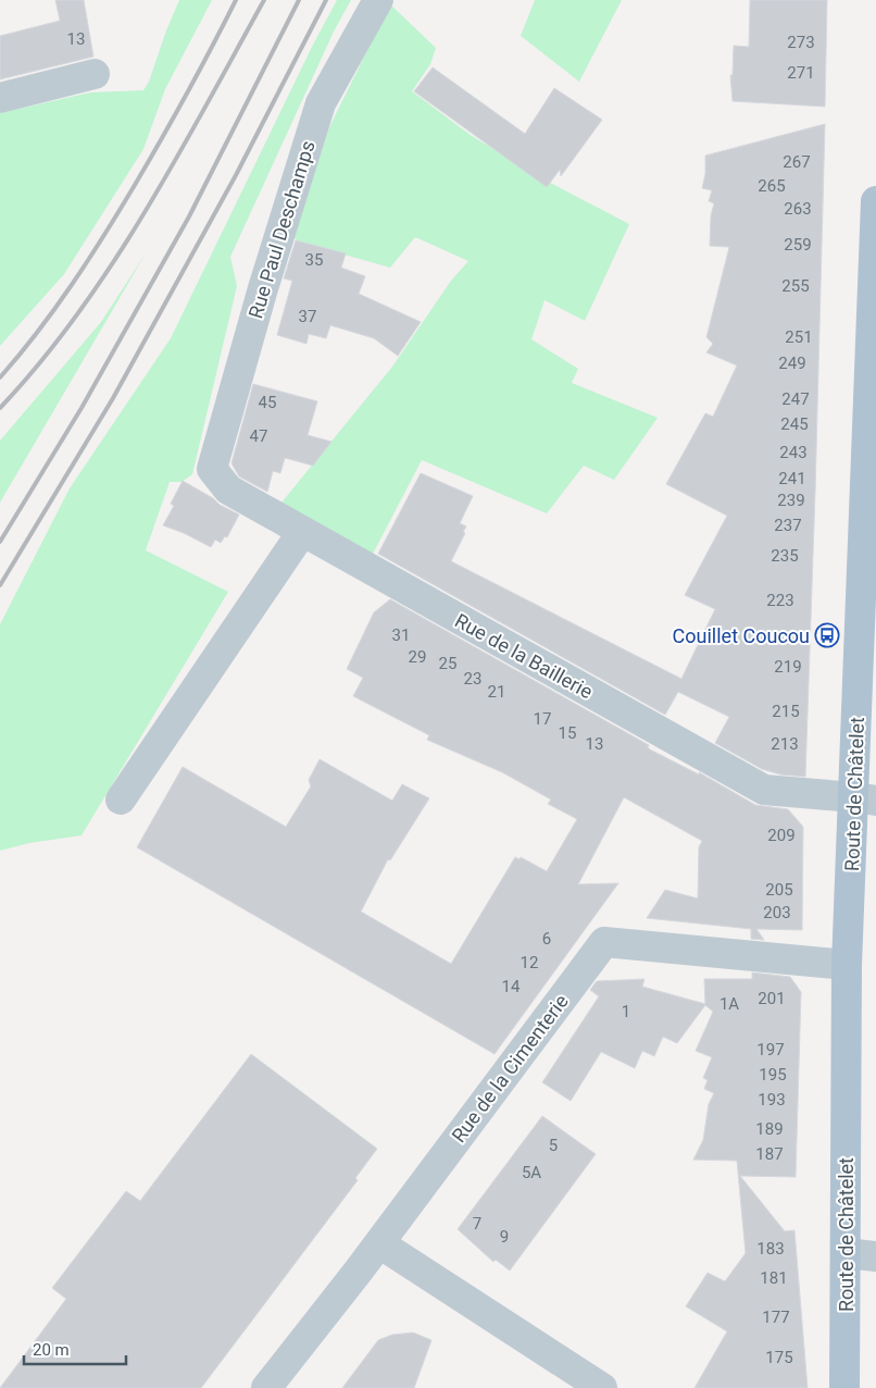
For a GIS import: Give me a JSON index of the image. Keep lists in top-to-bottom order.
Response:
{
  "streets": {
    "main road": ["Route de Châtelet"],
    "street": ["Rue Paul Deschamps", "Rue de la Baillerie", "Rue de la Cimenterie"]
  },
  "crossings": [
    ["Rue Paul Deschamps", "Rue de la Baillerie"],
    ["Rue de la Baillerie", "Route de Châtelet"],
    ["Route de Châtelet", "Rue de la Cimenterie"]
  ],
  "places": {
    "bus stop": ["Couillet Coucou"]
  },
  "house_numbers": [
    "13",
    "273",
    "271",
    "267",
    "265",
    "263",
    "259",
    "35",
    "255",
    "37",
    "251",
    "249",
    "247",
    "45",
    "245",
    "47",
    "243",
    "241",
    "239",
    "237",
    "235",
    "223",
    "31",
    "29",
    "25",
    "219",
    "23",
    "21",
    "215",
    "17",
    "15",
    "13",
    "213",
    "209",
    "205",
    "203",
    "6",
    "12",
    "14",
    "201",
    "1A",
    "1",
    "197",
    "195",
    "193",
    "189",
    "5",
    "187",
    "5A",
    "7",
    "9",
    "183",
    "181",
    "177",
    "175"
  ],
  "scale_bar": "20 m"
}
